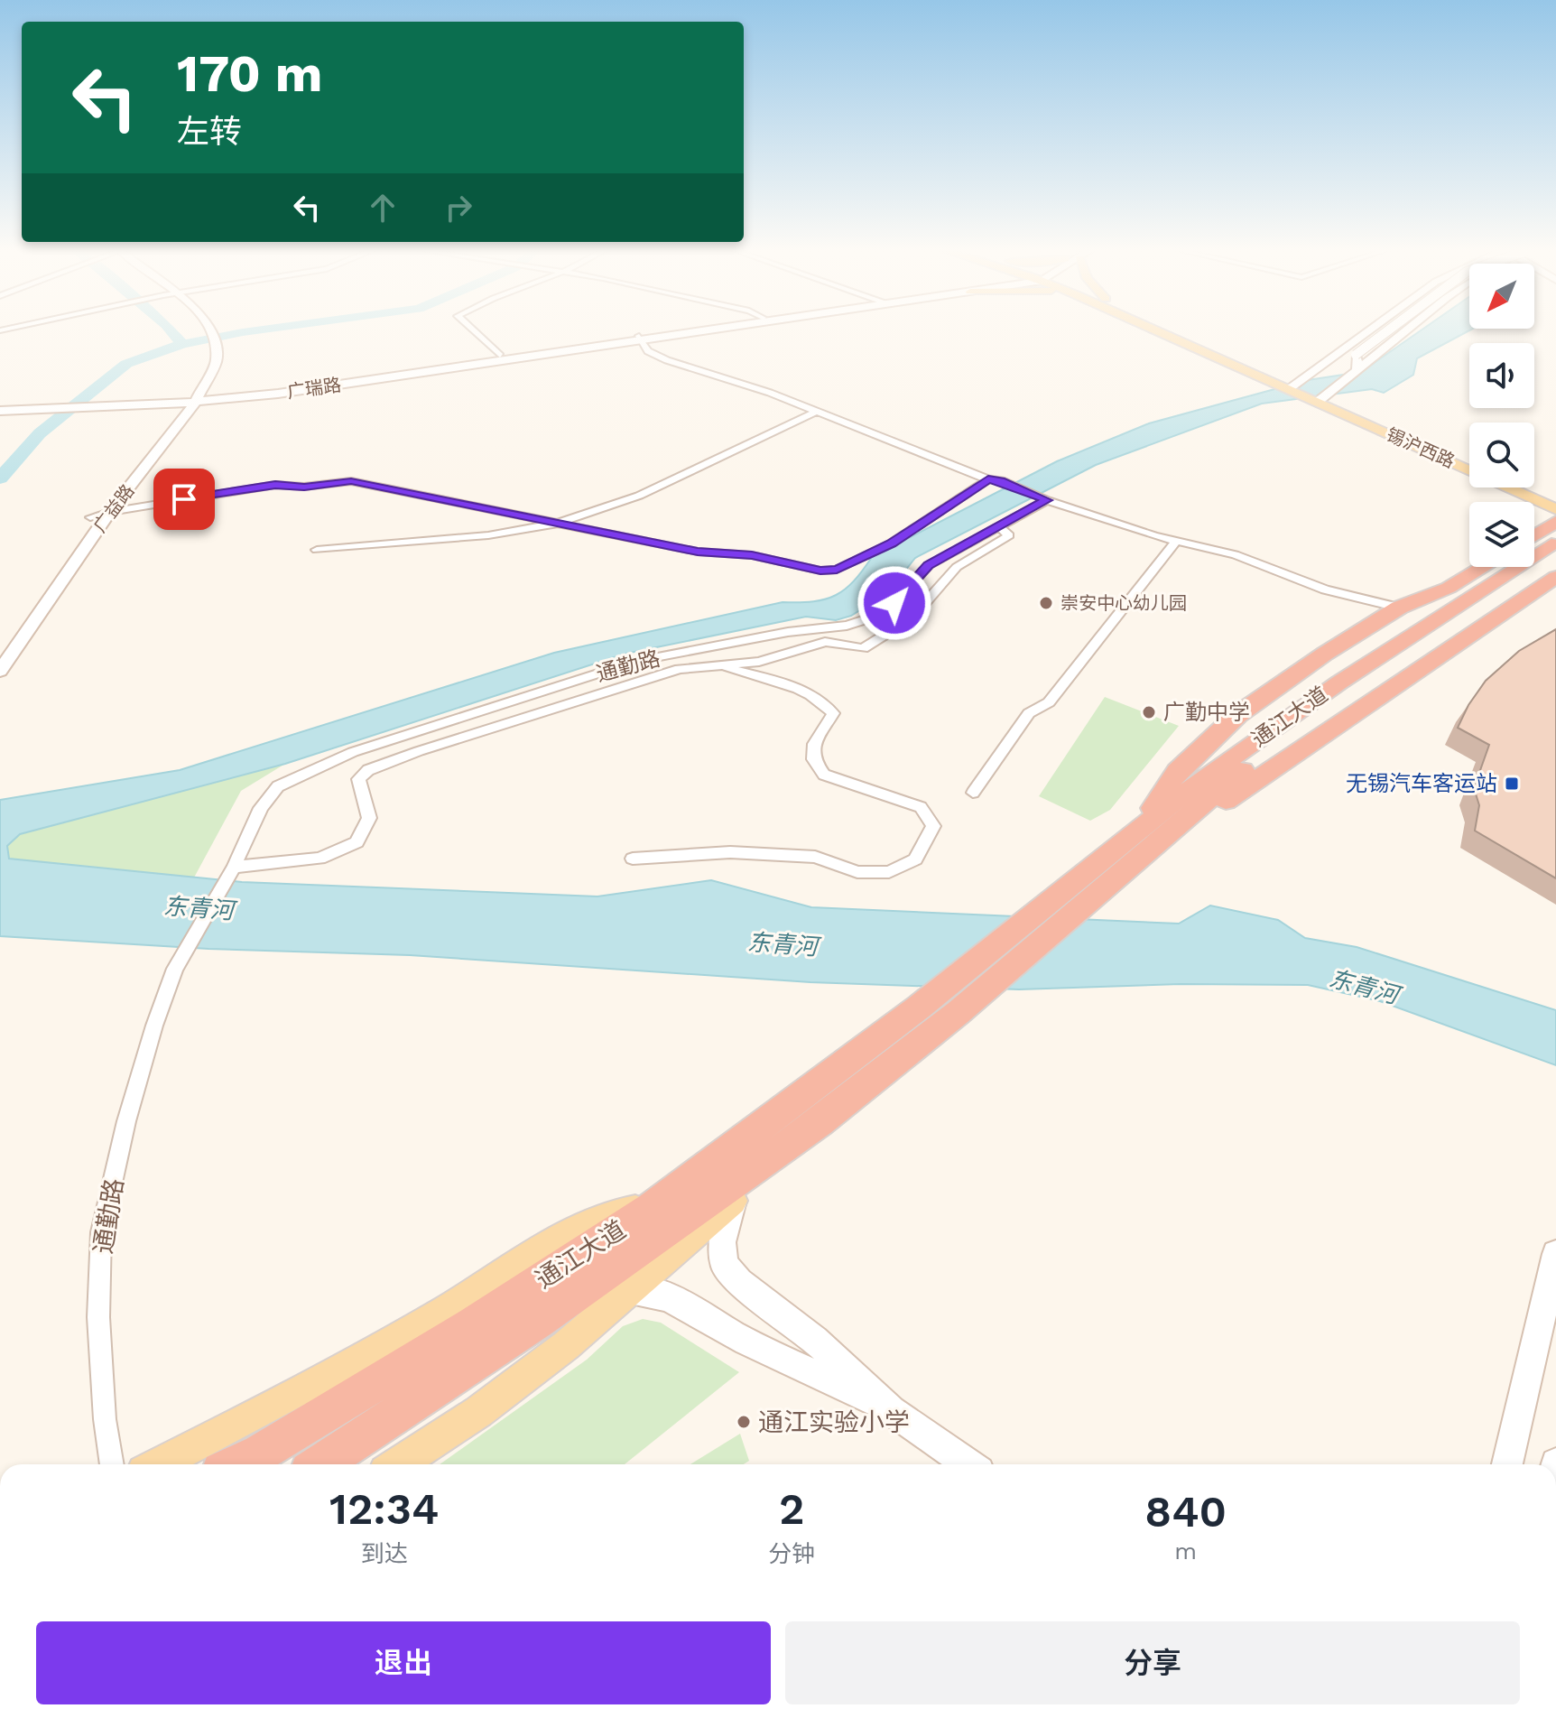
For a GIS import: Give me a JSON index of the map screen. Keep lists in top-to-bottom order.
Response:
{
  "streets": {
    "highway": ["通江大道"],
    "main road": ["广瑞路", "锡沪西路", "广益路"],
    "street": ["通勤路"]
  },
  "crossings": [
    ["广瑞路", "广益路"]
  ],
  "water": ["东青河"],
  "places": {
    "other": ["崇安中心幼儿园", "广勤中学", "通江实验小学"],
    "transit": ["无锡汽车客运站"]
  },
  "north": "bottom left",
  "page": {
    "turn": ["170 m", "左转"],
    "eta": [
      "12:34",
      "到达",
      "2",
      "分钟",
      "840",
      "m"
    ],
    "buttons": ["退出", "分享"]
  }
}
